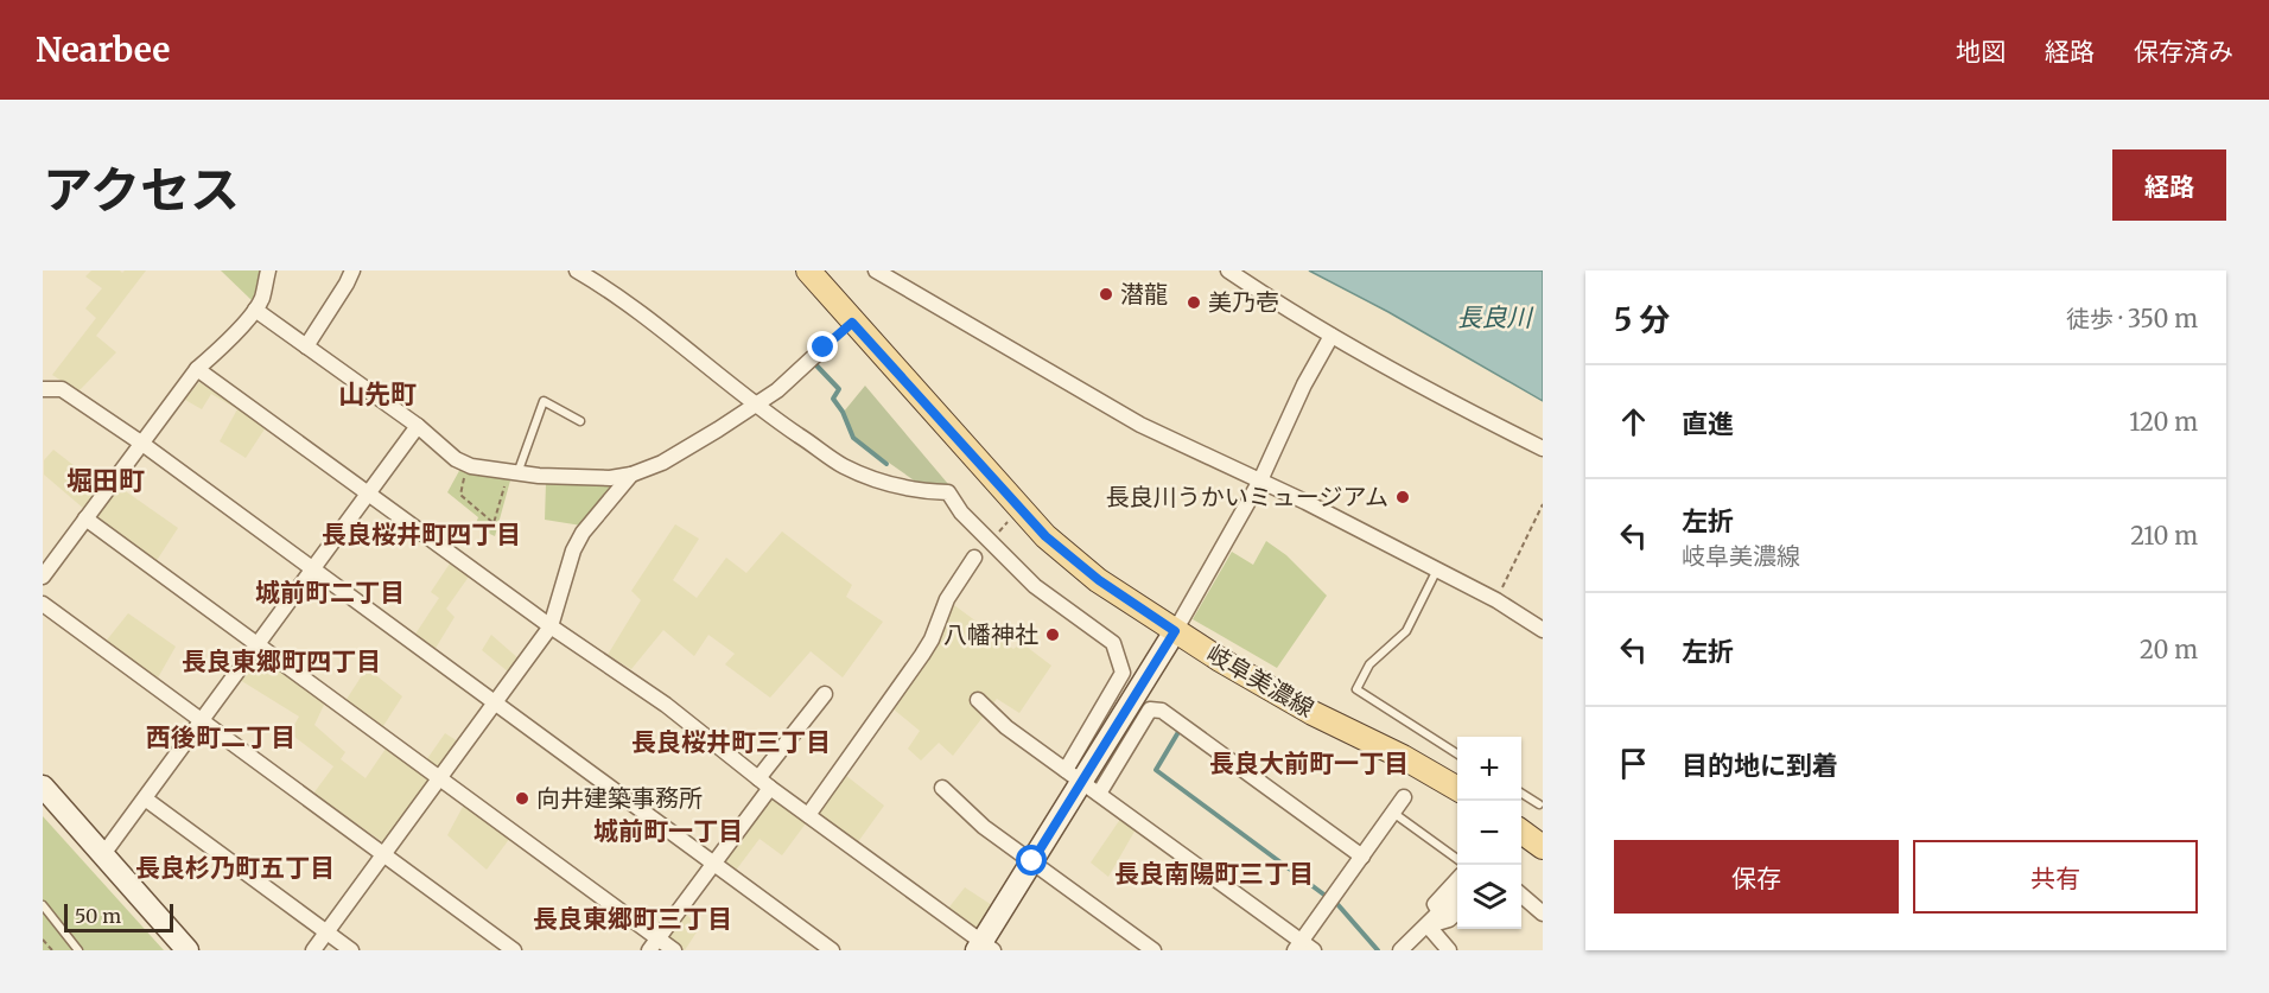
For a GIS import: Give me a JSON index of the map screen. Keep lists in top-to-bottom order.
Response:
{
  "streets": {
    "main road": ["岐阜美濃線"]
  },
  "districts": [
    "山先町",
    "堀田町",
    "長良桜井町四丁目",
    "城前町二丁目",
    "長良東郷町四丁目",
    "西後町二丁目",
    "長良桜井町三丁目",
    "長良大前町一丁目",
    "城前町一丁目",
    "長良杉乃町五丁目",
    "長良南陽町三丁目",
    "長良東郷町三丁目"
  ],
  "water": ["長良川"],
  "places": [
    "潜龍",
    "美乃壱",
    "長良川うかいミュージアム",
    "八幡神社",
    "向井建築事務所"
  ],
  "scale_bar": "50 m",
  "page": {
    "header": "Nearbee",
    "nav": ["地図", "経路", "保存済み"],
    "title": "アクセス",
    "buttons": [
      "経路",
      ["保存", "共有"]
    ],
    "heading": ["5 分", "徒歩 · 350 m"],
    "list": [
      ["直進", "120 m"],
      ["左折", "岐阜美濃線", "210 m"],
      ["左折", "20 m"],
      "目的地に到着"
    ],
    "map_buttons": ["+", "−"],
    "scale": "50 m"
  }
}
